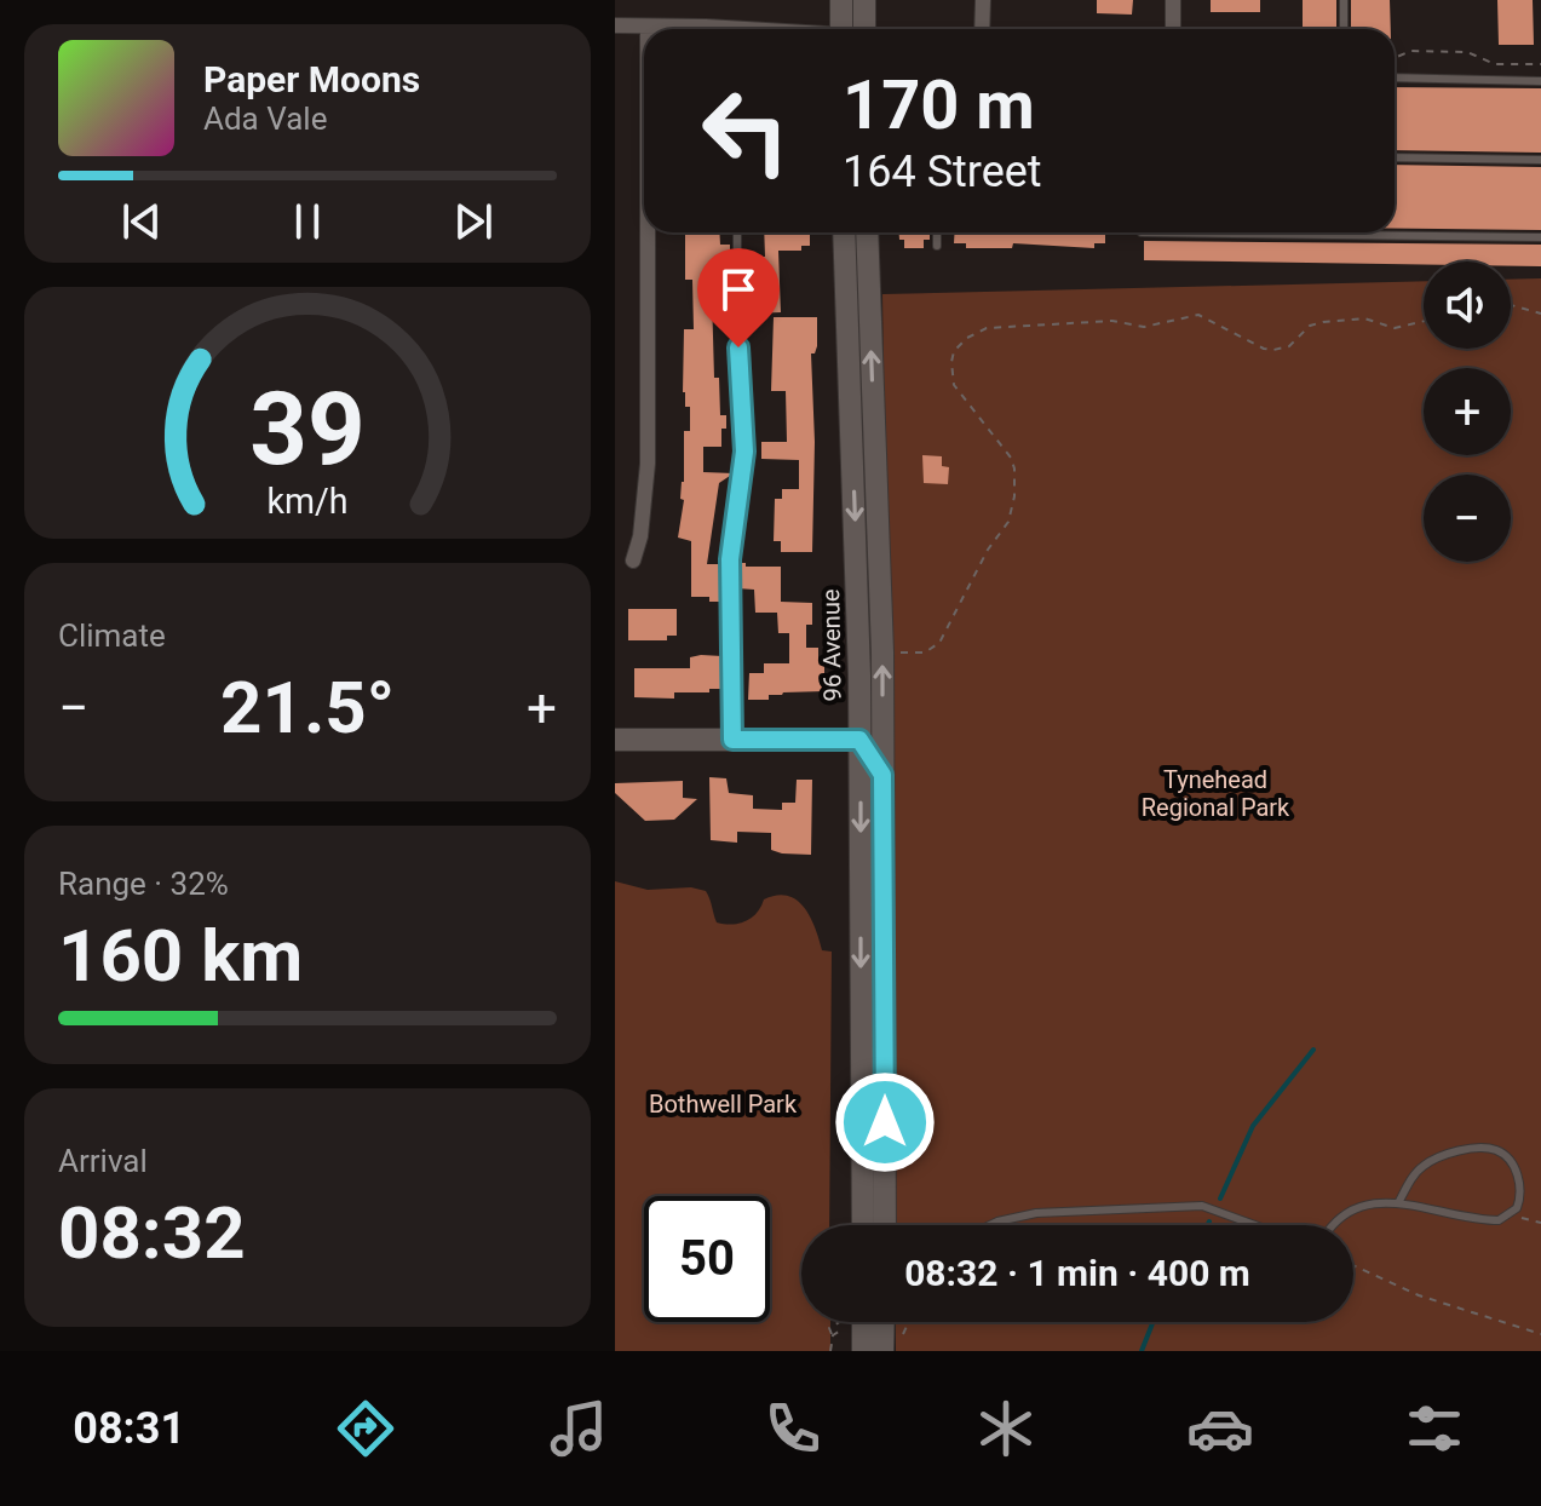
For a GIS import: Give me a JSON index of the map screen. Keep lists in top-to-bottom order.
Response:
{
  "streets": {
    "main road": ["96 Avenue"]
  },
  "parks": ["Tynehead Regional Park", "Bothwell Park"],
  "page": {
    "turn": ["170 m", "164 Street"],
    "song": ["Paper Moons", "Ada Vale"],
    "map_buttons": ["+", "−"],
    "tile": [
      "Climate",
      ["Range · 32%", "160 km"],
      ["Arrival", "08:32"]
    ],
    "heat": ["−", "21.5°", "+"],
    "limit": "50",
    "trip": "08:32 · 1 min · 400 m",
    "tabs": "08:31",
    "gauge": ["39", "km/h"]
  }
}
